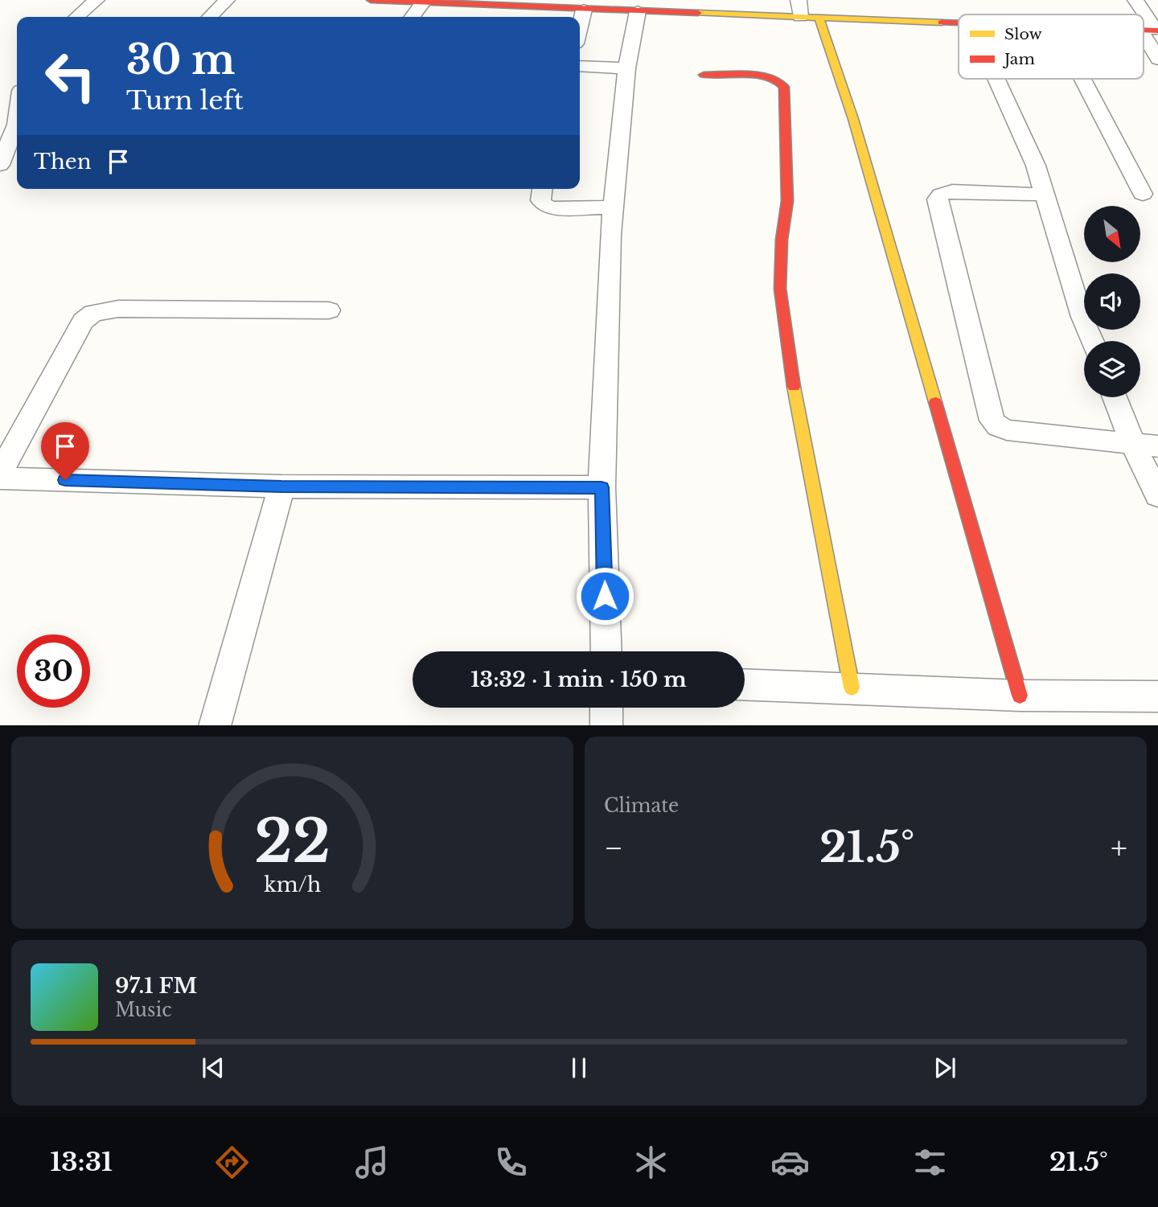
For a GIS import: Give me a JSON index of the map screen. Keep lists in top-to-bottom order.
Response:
{
  "legend": ["Slow", "Jam"],
  "north": "bottom right",
  "page": {
    "turn": ["30 m", "Turn left"],
    "then": "Then",
    "limit": "30",
    "trip": "13:32 · 1 min · 150 m",
    "tile": "Climate",
    "heat": ["−", "21.5°", "+"],
    "song": ["97.1 FM", "Music"],
    "tabs": ["13:31", "21.5°"],
    "gauge": ["22", "km/h"]
  }
}
